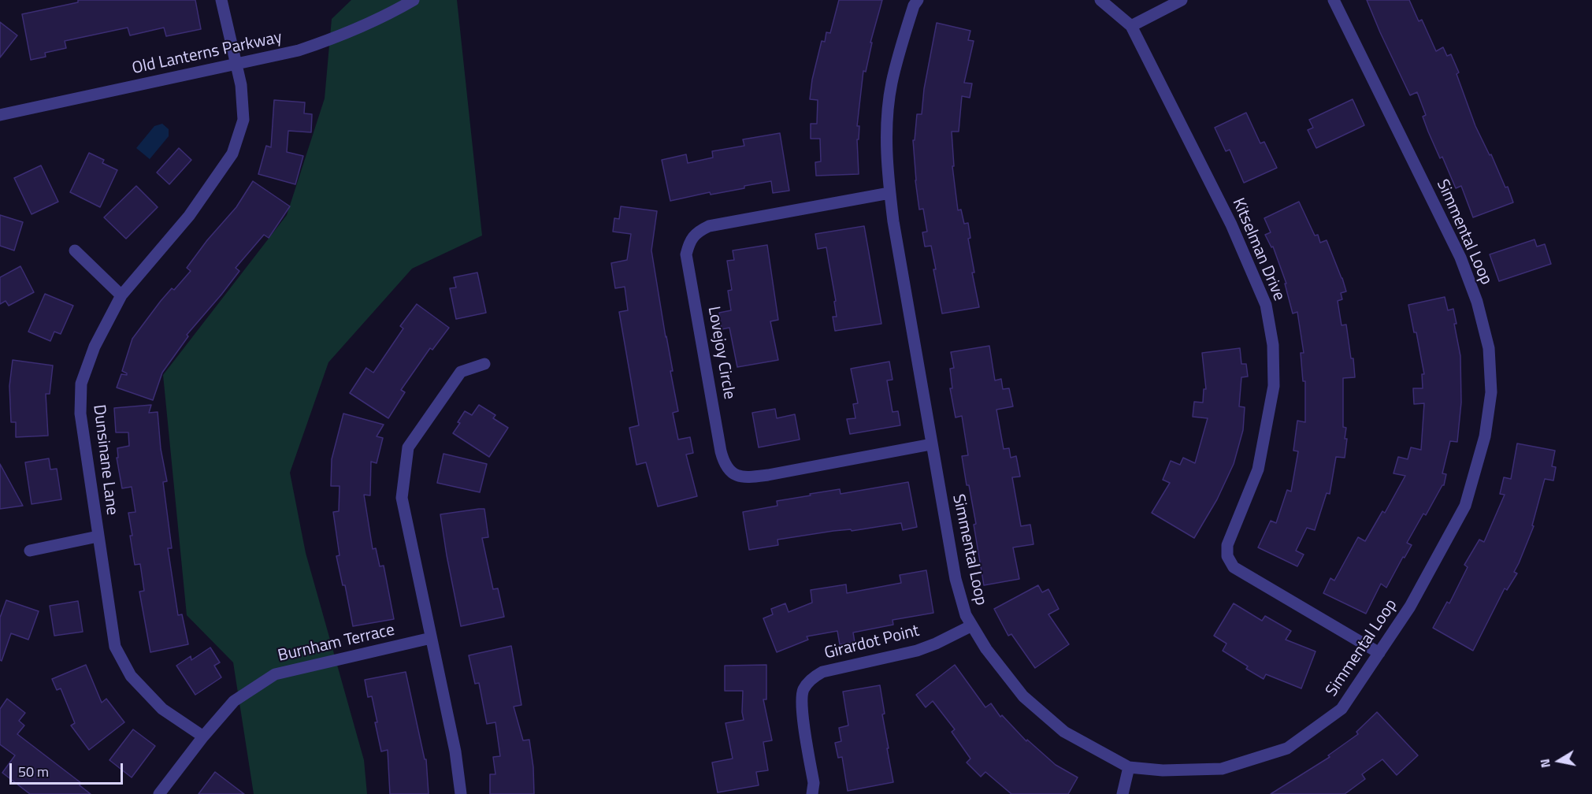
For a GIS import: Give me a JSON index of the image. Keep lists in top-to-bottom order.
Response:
{
  "streets": {
    "street": [
      "Old Lanterns Parkway",
      "Simmental Loop",
      "Kitselman Drive",
      "Lovejoy Circle",
      "Dunsinane Lane",
      "Girardot Point",
      "Burnham Terrace"
    ]
  },
  "crossings": [
    ["Old Lanterns Parkway", "Dunsinane Lane"],
    ["Simmental Loop", "Kitselman Drive"],
    ["Simmental Loop", "Lovejoy Circle"],
    ["Simmental Loop", "Girardot Point"],
    ["Dunsinane Lane", "Burnham Terrace"]
  ],
  "scale_bar": "50 m",
  "north": "left"
}
